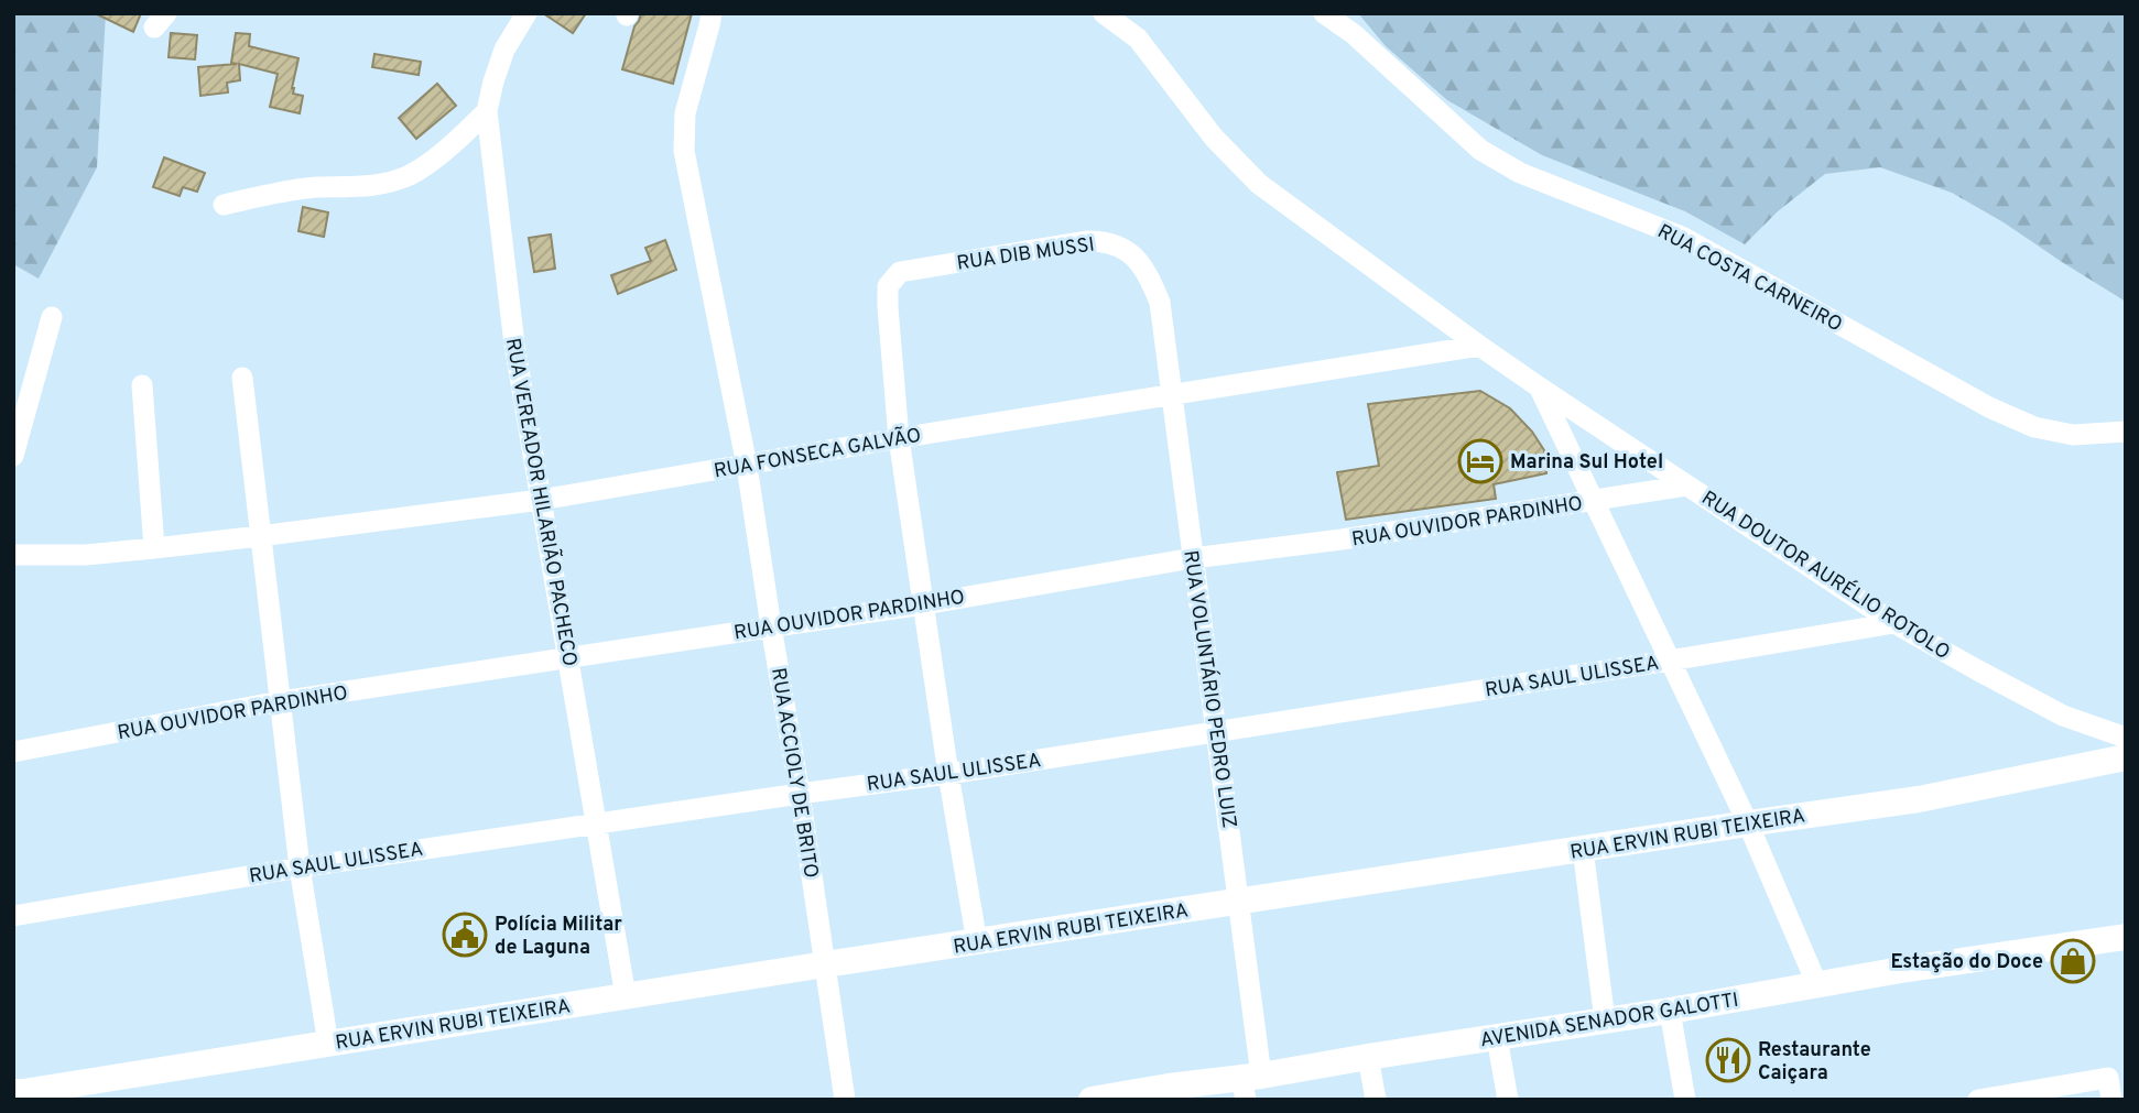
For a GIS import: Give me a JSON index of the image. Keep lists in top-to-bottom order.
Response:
{
  "streets": {
    "main road": ["RUA ERVIN RUBI TEIXEIRA", "AVENIDA SENADOR GALOTTI"],
    "street": [
      "RUA DIB MUSSI",
      "RUA COSTA CARNEIRO",
      "RUA FONSECA GALVÃO",
      "RUA VEREADOR HILARIÃO PACHECO",
      "RUA OUVIDOR PARDINHO",
      "RUA DOUTOR AURÉLIO ROTOLO",
      "RUA SAUL ULISSEA",
      "RUA VOLUNTÁRIO PEDRO LUIZ",
      "RUA ACCIOLY DE BRITO"
    ]
  },
  "crossings": [
    ["RUA DIB MUSSI", "RUA FONSECA GALVÃO"],
    ["RUA DIB MUSSI", "RUA VOLUNTÁRIO PEDRO LUIZ"],
    ["RUA FONSECA GALVÃO", "RUA VEREADOR HILARIÃO PACHECO"],
    ["RUA FONSECA GALVÃO", "RUA DOUTOR AURÉLIO ROTOLO"],
    ["RUA FONSECA GALVÃO", "RUA VOLUNTÁRIO PEDRO LUIZ"],
    ["RUA FONSECA GALVÃO", "RUA ACCIOLY DE BRITO"],
    ["RUA VEREADOR HILARIÃO PACHECO", "RUA OUVIDOR PARDINHO"],
    ["RUA VEREADOR HILARIÃO PACHECO", "RUA SAUL ULISSEA"],
    ["RUA VEREADOR HILARIÃO PACHECO", "RUA ERVIN RUBI TEIXEIRA"],
    ["RUA OUVIDOR PARDINHO", "RUA DOUTOR AURÉLIO ROTOLO"],
    ["RUA OUVIDOR PARDINHO", "RUA VOLUNTÁRIO PEDRO LUIZ"],
    ["RUA OUVIDOR PARDINHO", "RUA ACCIOLY DE BRITO"],
    ["RUA DOUTOR AURÉLIO ROTOLO", "RUA SAUL ULISSEA"],
    ["RUA SAUL ULISSEA", "RUA VOLUNTÁRIO PEDRO LUIZ"],
    ["RUA SAUL ULISSEA", "RUA ACCIOLY DE BRITO"],
    ["RUA VOLUNTÁRIO PEDRO LUIZ", "RUA ERVIN RUBI TEIXEIRA"],
    ["RUA VOLUNTÁRIO PEDRO LUIZ", "AVENIDA SENADOR GALOTTI"],
    ["RUA ACCIOLY DE BRITO", "RUA ERVIN RUBI TEIXEIRA"]
  ],
  "places": {
    "hotel": ["Marina Sul Hotel"],
    "public building": ["Polícia Militar de Laguna"],
    "shop": ["Estação do Doce"],
    "restaurant": ["Restaurante Caiçara"]
  }
}
